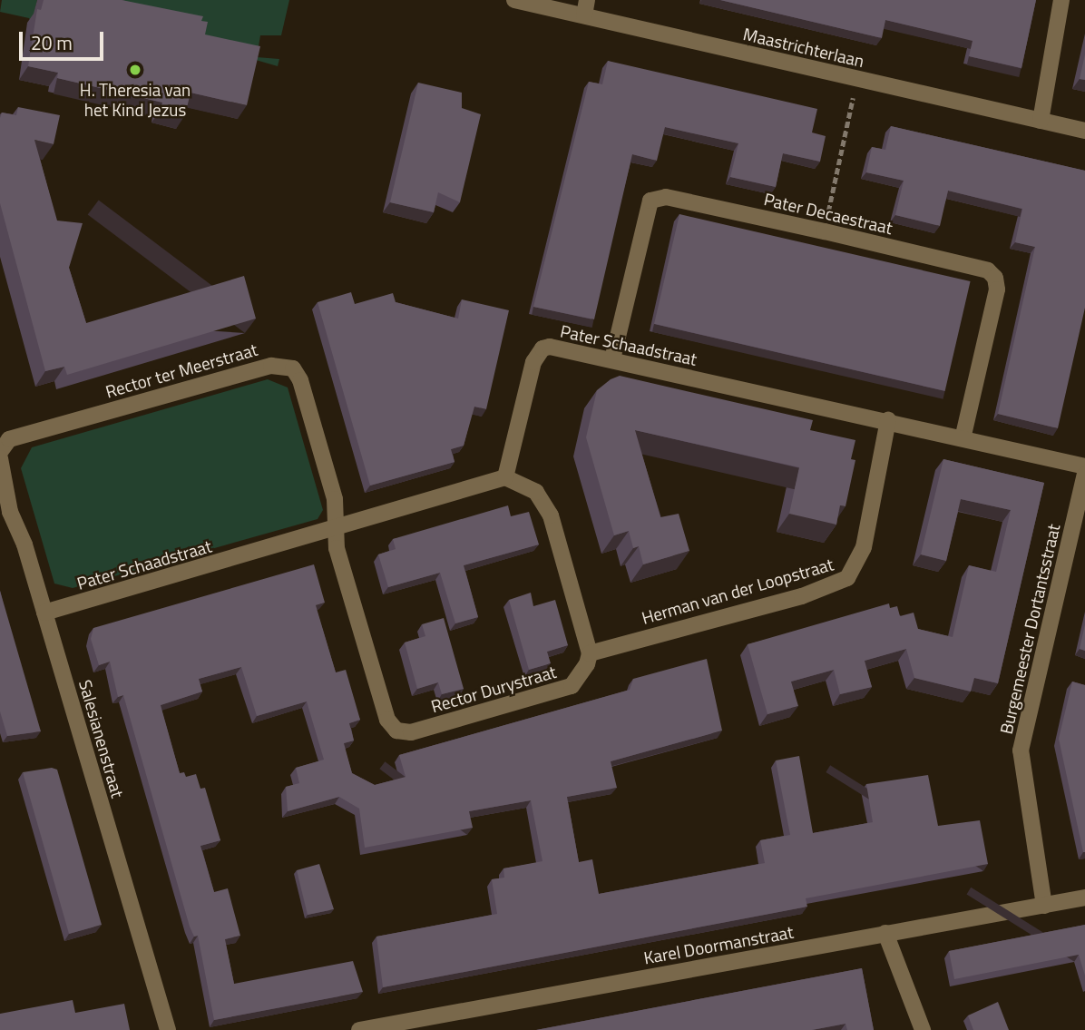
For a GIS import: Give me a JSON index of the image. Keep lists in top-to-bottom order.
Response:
{
  "streets": {
    "street": [
      "Maastrichterlaan",
      "Pater Decaestraat",
      "Pater Schaadstraat",
      "Rector ter Meerstraat",
      "Herman van der Loopstraat",
      "Burgemeester Dortantsstraat",
      "Rector Durystraat",
      "Salesianenstraat",
      "Karel Doormanstraat"
    ]
  },
  "crossings": [
    ["Pater Decaestraat", "Pater Schaadstraat"],
    ["Pater Schaadstraat", "Rector ter Meerstraat"],
    ["Pater Schaadstraat", "Herman van der Loopstraat"],
    ["Pater Schaadstraat", "Rector Durystraat"],
    ["Pater Schaadstraat", "Salesianenstraat"],
    ["Rector ter Meerstraat", "Rector Durystraat"],
    ["Herman van der Loopstraat", "Rector Durystraat"],
    ["Burgemeester Dortantsstraat", "Karel Doormanstraat"]
  ],
  "places": ["H. Theresia van het Kind Jezus"],
  "scale_bar": "20 m"
}
